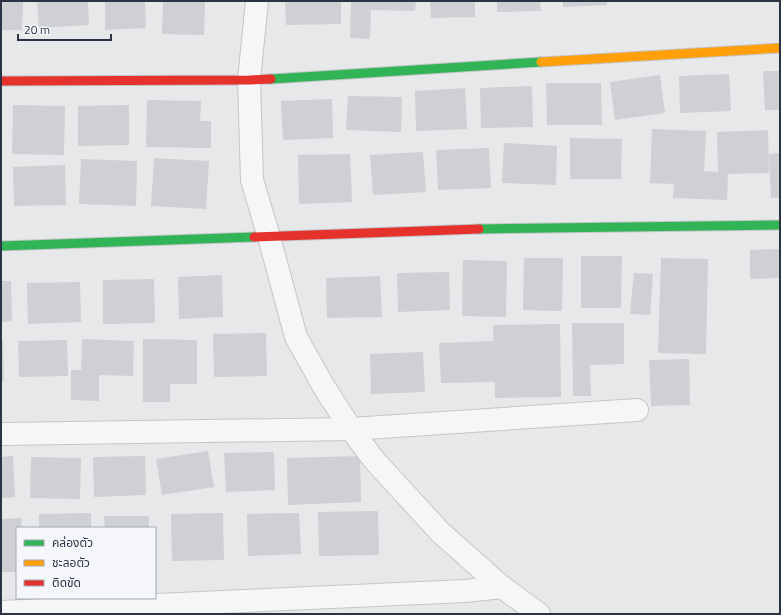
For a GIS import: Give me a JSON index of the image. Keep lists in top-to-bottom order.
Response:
{
  "legend": ["คล่องตัว", "ชะลอตัว", "ติดขัด"],
  "scale_bar": "20 m"
}
